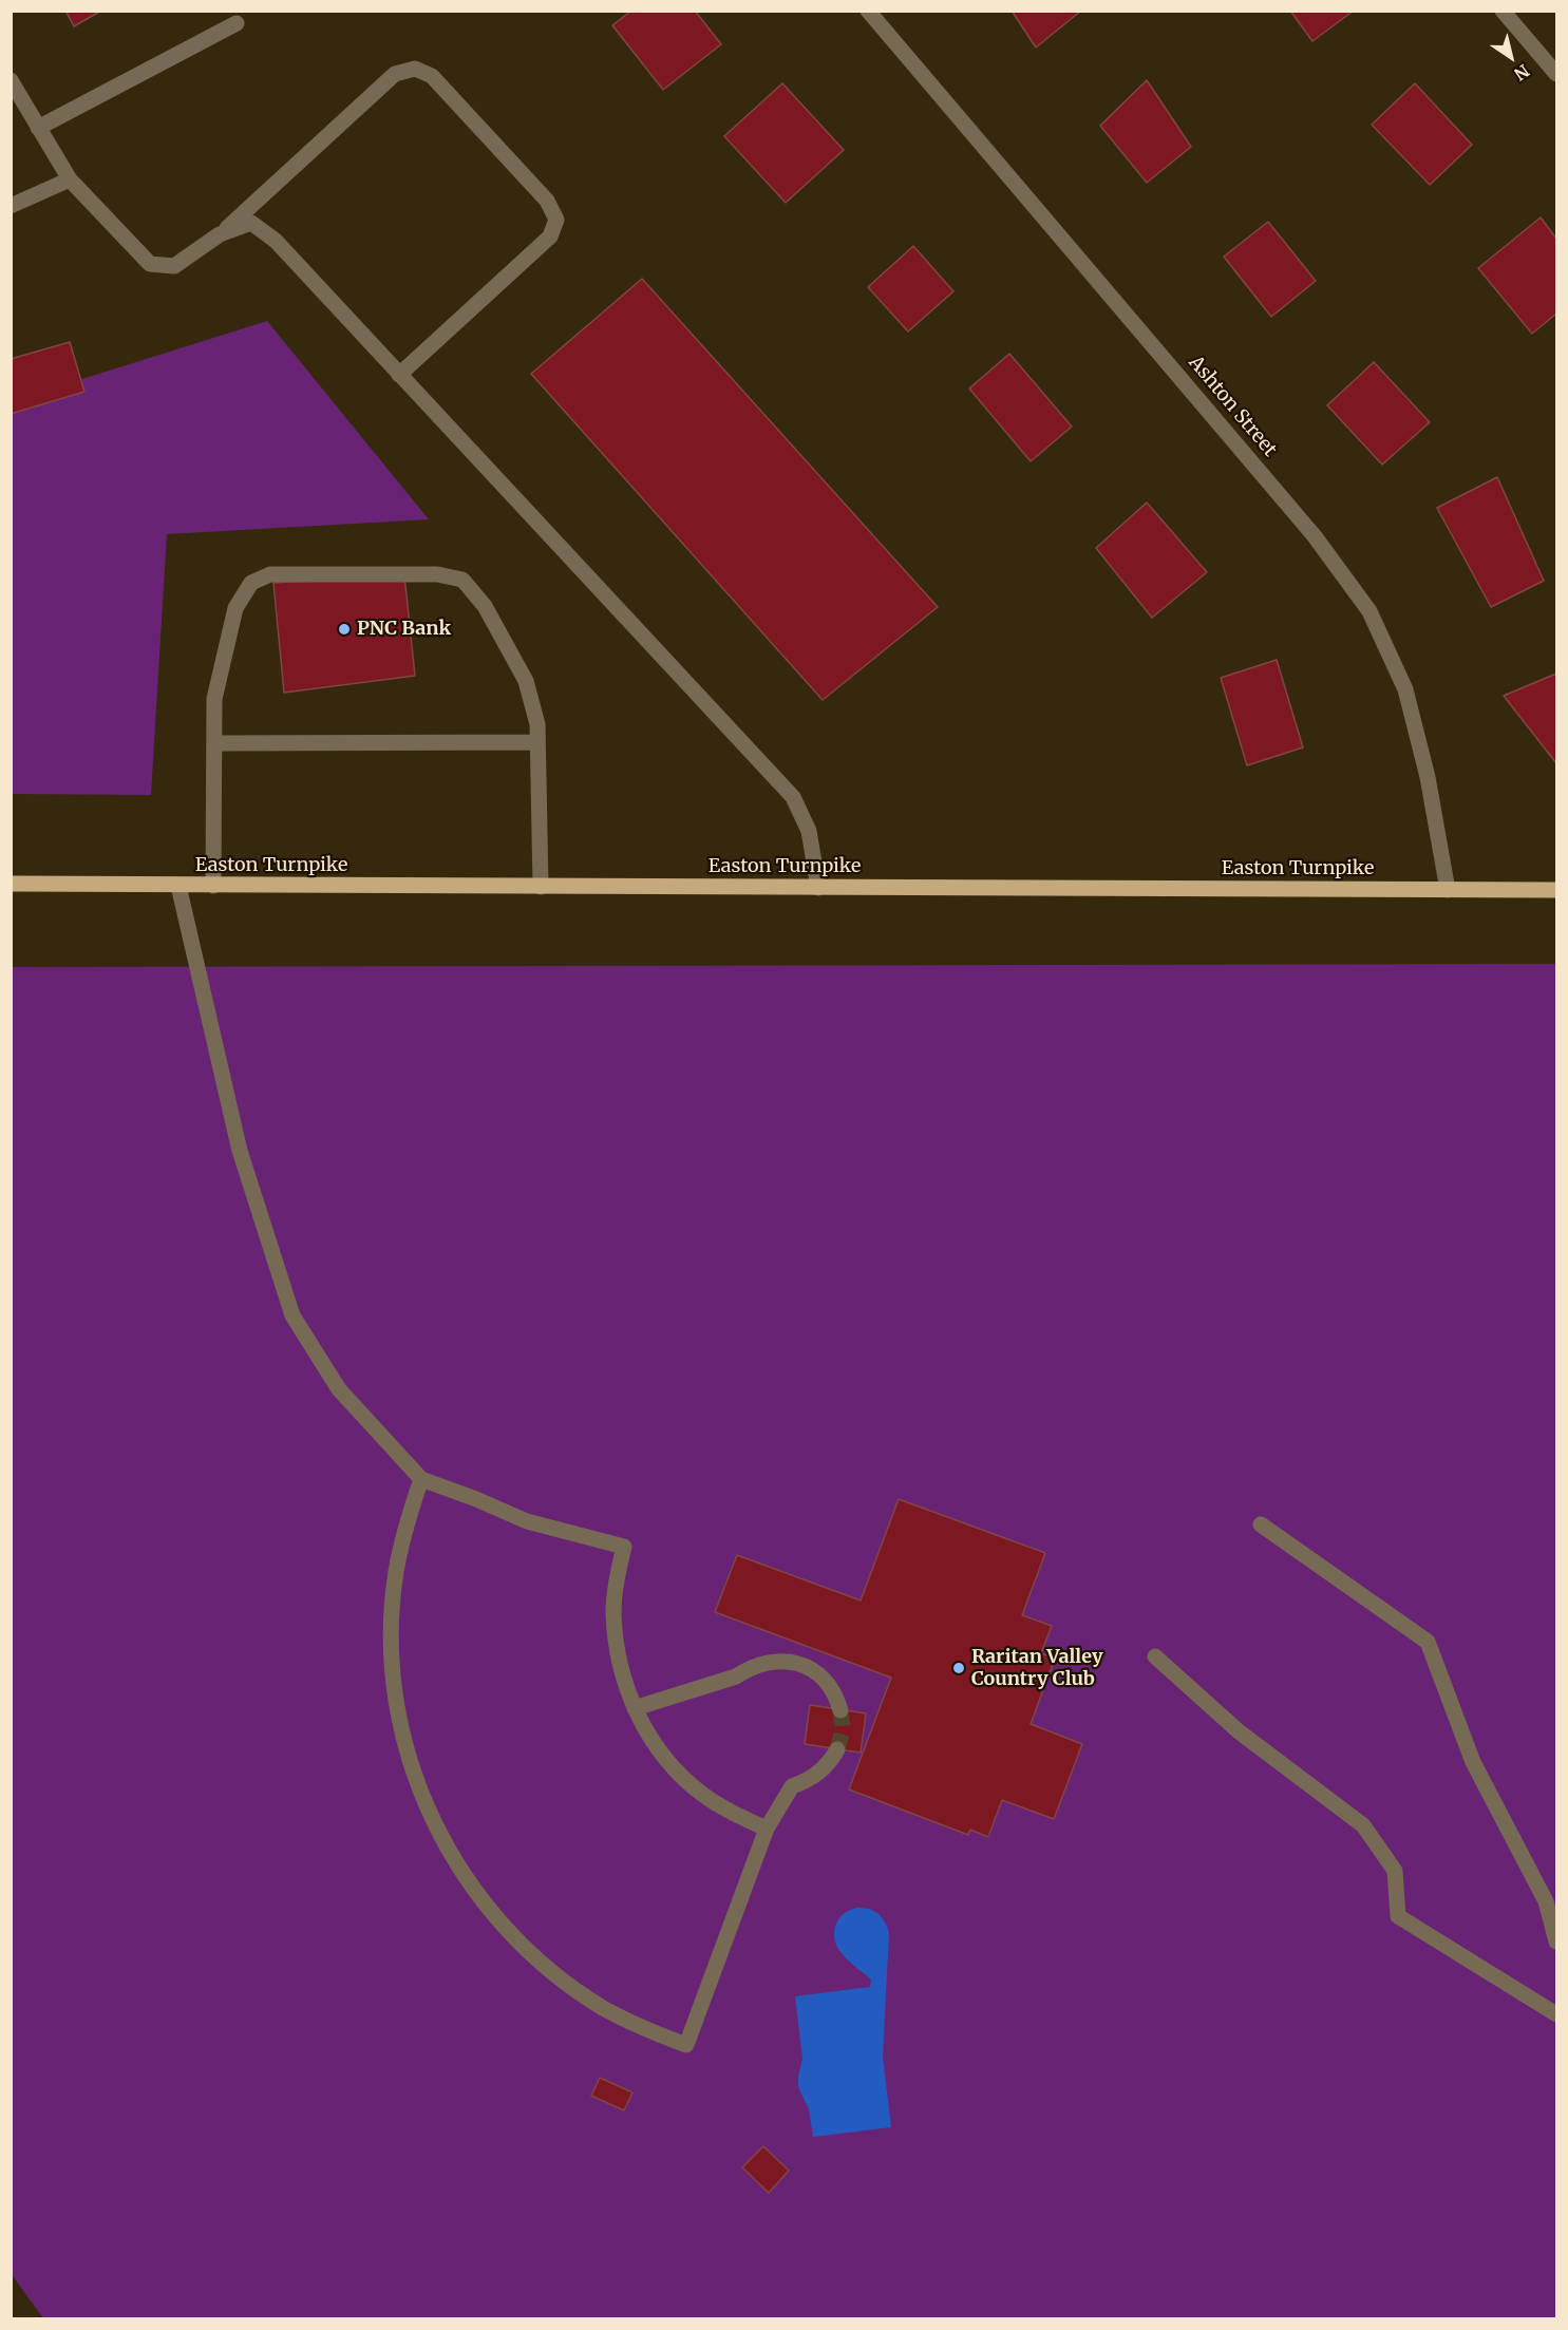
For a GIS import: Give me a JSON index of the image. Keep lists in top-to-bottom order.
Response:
{
  "streets": {
    "main road": ["Easton Turnpike"],
    "street": ["Ashton Street"]
  },
  "crossings": [
    ["Ashton Street", "Easton Turnpike"]
  ],
  "places": ["PNC Bank", "Raritan Valley Country Club"],
  "north": "bottom right"
}
